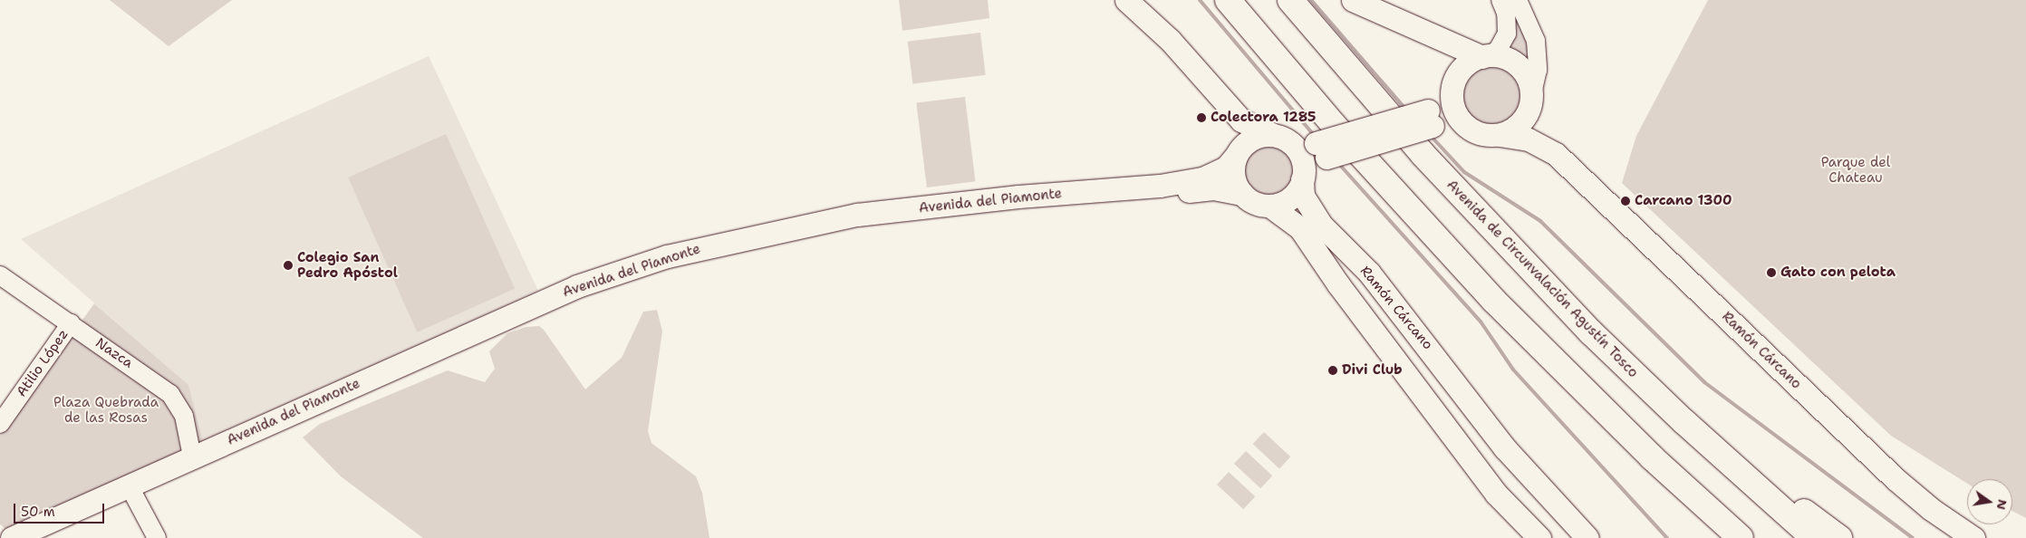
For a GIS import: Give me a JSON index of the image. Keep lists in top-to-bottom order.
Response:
{
  "streets": {
    "highway": ["Avenida de Circunvalación Agustín Tosco"],
    "main road": ["Avenida del Piamonte", "Ramón Cárcano"],
    "street": ["Nazca", "Atilio López"]
  },
  "crossings": [
    ["Avenida del Piamonte", "Ramón Cárcano"],
    ["Avenida del Piamonte", "Nazca"],
    ["Nazca", "Atilio López"]
  ],
  "parks": ["Parque del Chateau", "Plaza Quebrada de las Rosas"],
  "places": [
    "Colectora 1285",
    "Carcano 1300",
    "Colegio San Pedro Apóstol",
    "Gato con pelota",
    "Divi Club"
  ],
  "scale_bar": "50 m",
  "north": "right"
}
